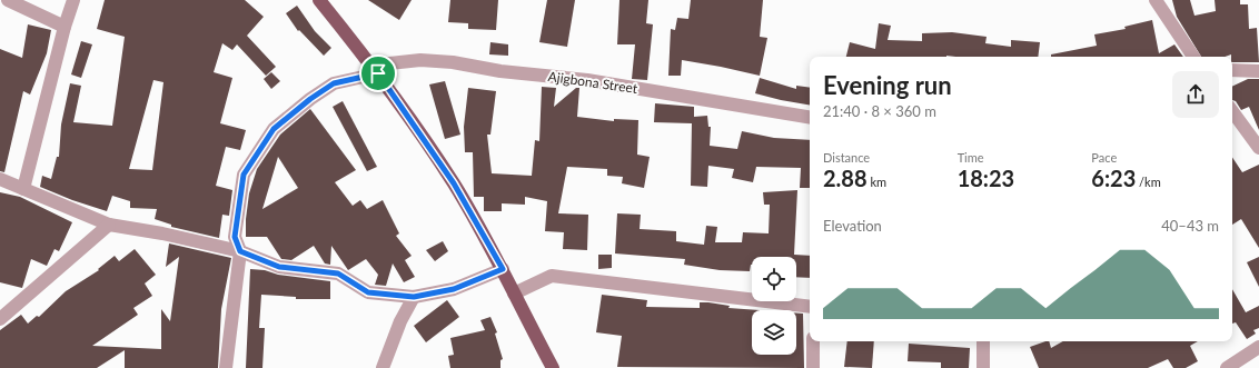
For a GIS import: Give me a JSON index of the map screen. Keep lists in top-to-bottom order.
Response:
{
  "streets": {
    "street": ["Ajigbona Street"]
  },
  "page": {
    "heading": ["Evening run", "21:40 · 8 × 360 m"],
    "stats": [
      ["Distance", "2.88 km"],
      ["Time", "18:23"],
      ["Pace", "6:23 /km"]
    ],
    "chart": ["Elevation", "40–43 m"]
  }
}
